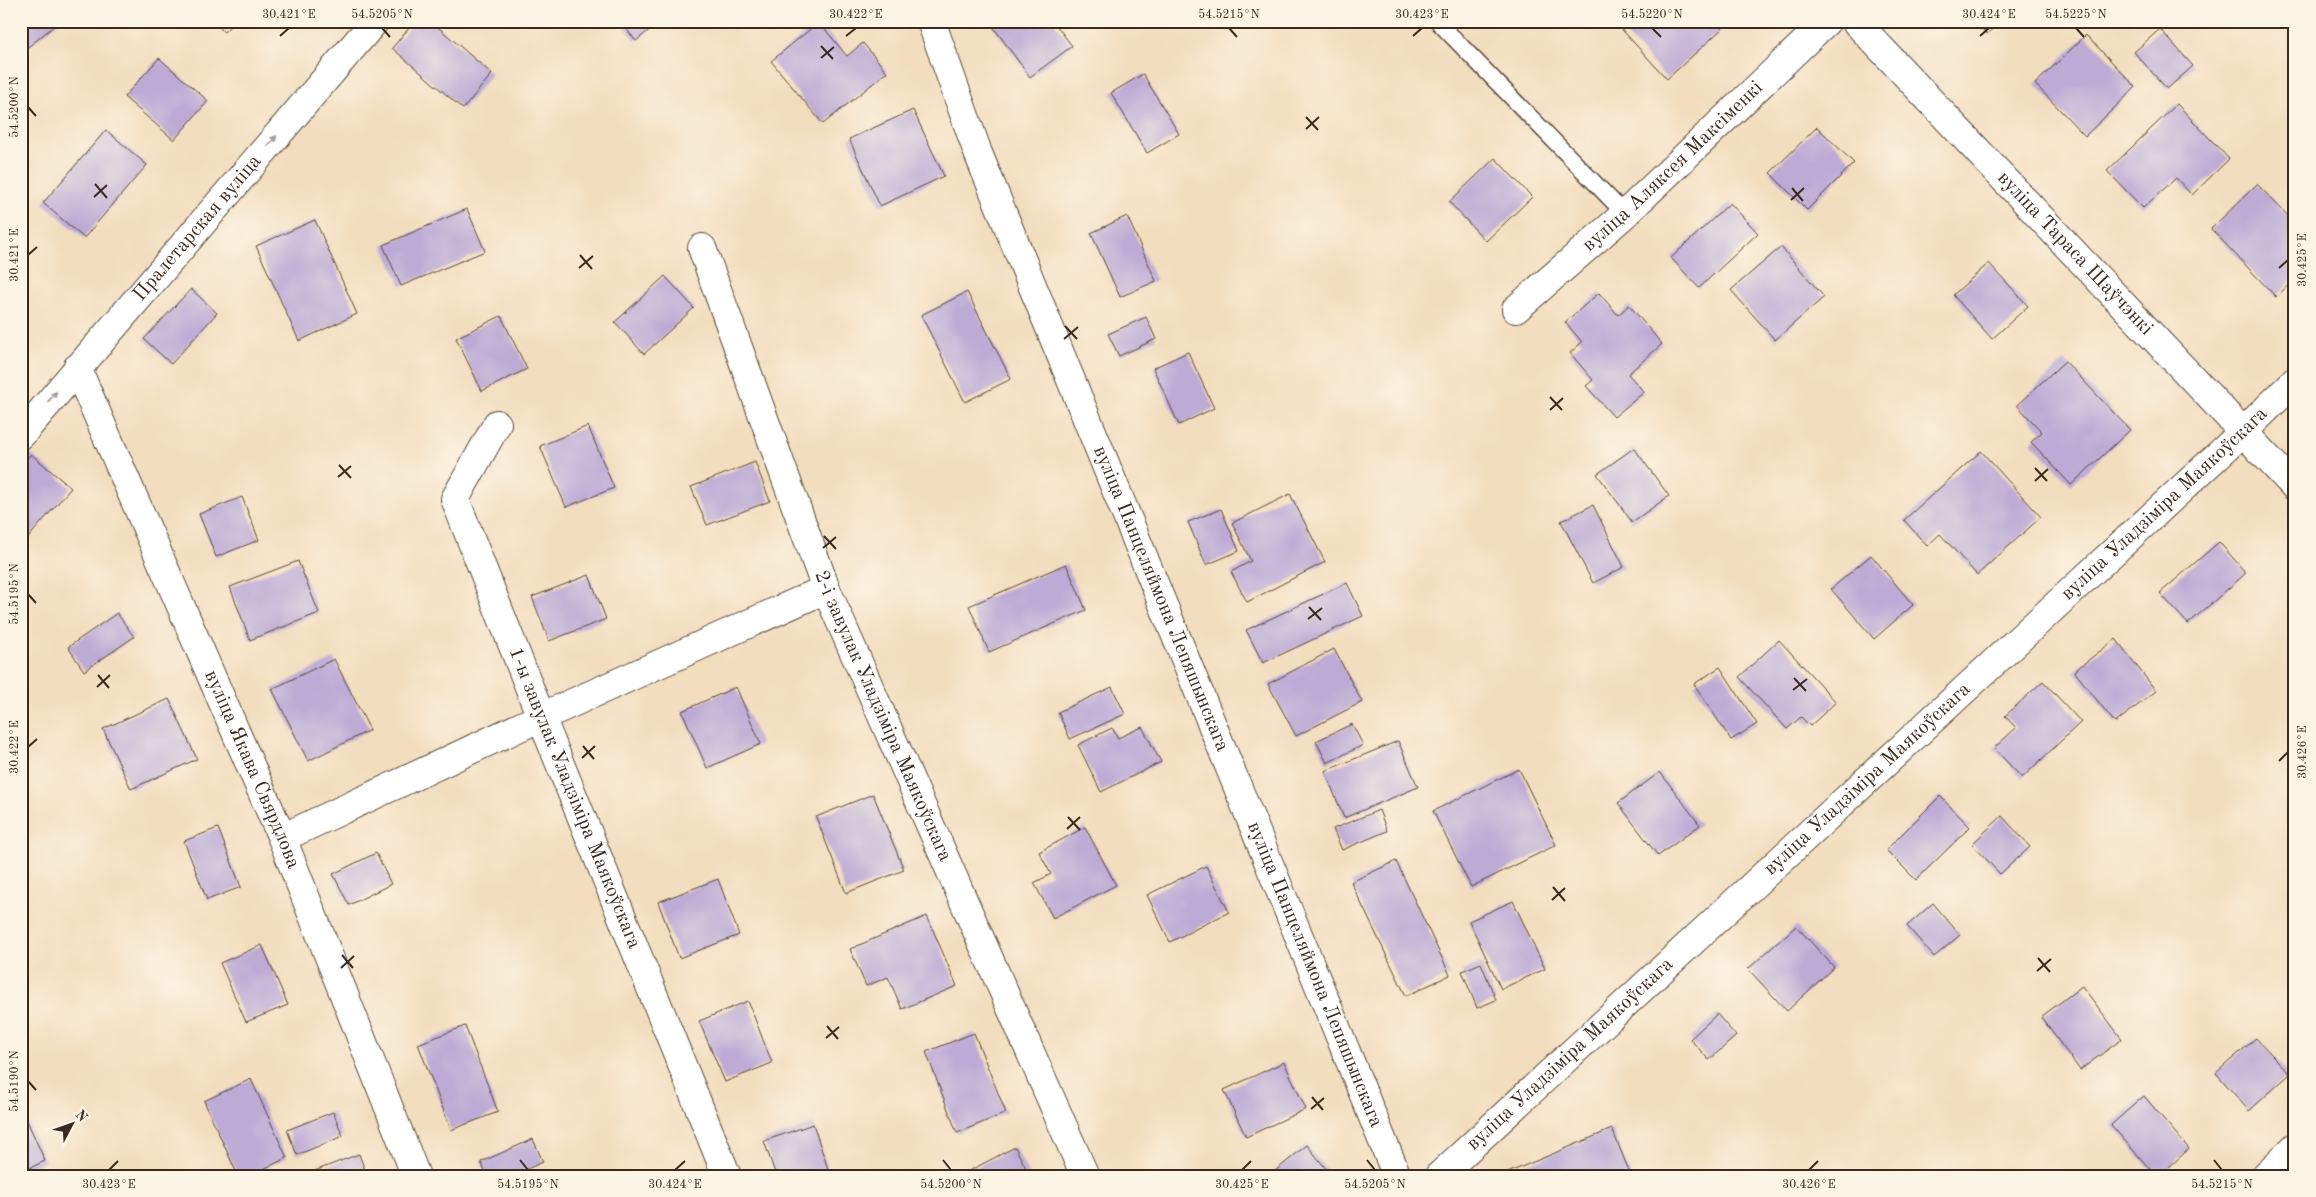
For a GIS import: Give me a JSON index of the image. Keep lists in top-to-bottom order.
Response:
{
  "streets": {
    "street": [
      "вуліца Аляксея Максіменкі",
      "Пралетарская вуліца",
      "вуліца Тараса Шаўчэнкі",
      "вуліца Уладзіміра Маякоўскага",
      "вуліца Панцеляймона Лепяшынскага",
      "2-і завулак Уладзіміра Маякоўскага",
      "вуліца Якава Свярдлова",
      "1-ы завулак Уладзіміра Маякоўскага"
    ]
  },
  "crossings": [
    ["Пралетарская вуліца", "вуліца Якава Свярдлова"],
    ["вуліца Тараса Шаўчэнкі", "вуліца Уладзіміра Маякоўскага"]
  ],
  "one_way": ["Пралетарская вуліца"],
  "north": "top right",
  "coordinates": [
    "30.421°E",
    "54.5205°N",
    "30.422°E",
    "54.5215°N",
    "30.423°E",
    "54.5220°N",
    "30.424°E",
    "54.5225°N",
    "54.5200°N",
    "30.425°E",
    "54.5195°N",
    "30.426°E",
    "54.5190°N"
  ]
}
